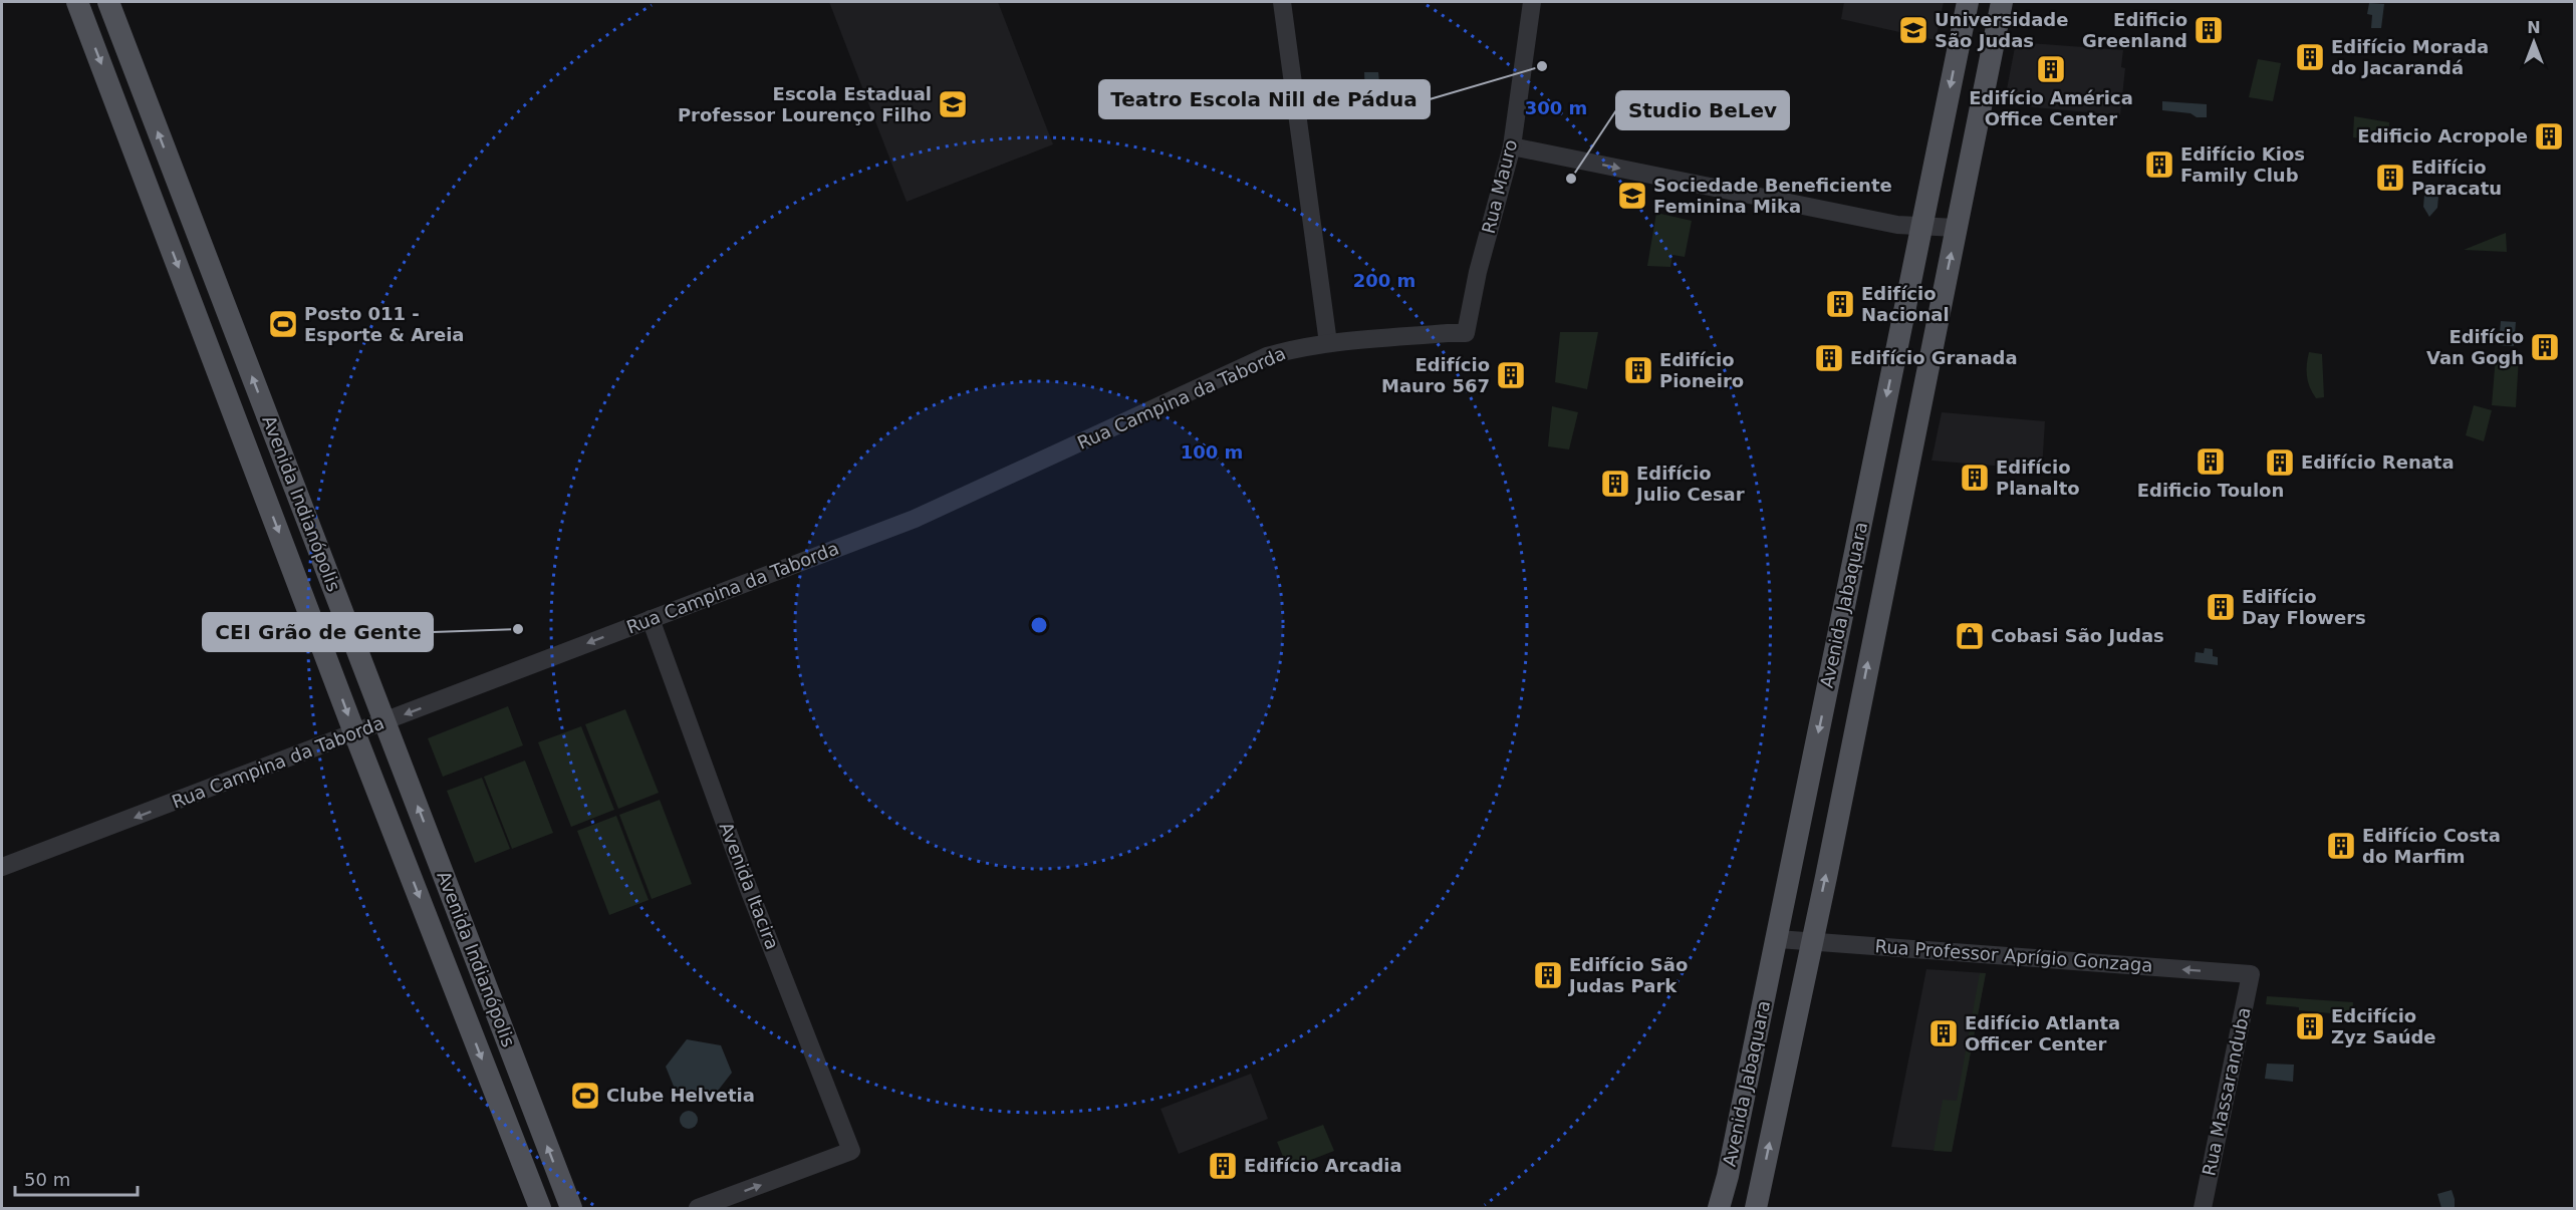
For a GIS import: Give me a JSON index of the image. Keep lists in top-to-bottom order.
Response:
{
  "streets": {
    "main road": ["Avenida Indianópolis", "Avenida Jabaquara"],
    "street": [
      "Rua Mauro",
      "Rua Campina da Taborda",
      "Avenida Itacira",
      "Rua Professor Aprígio Gonzaga",
      "Rua Massaranduba"
    ]
  },
  "crossings": [
    ["Rua Mauro", "Rua Campina da Taborda"],
    ["Rua Campina da Taborda", "Avenida Indianópolis"],
    ["Rua Campina da Taborda", "Avenida Itacira"],
    ["Avenida Jabaquara", "Rua Professor Aprígio Gonzaga"],
    ["Rua Professor Aprígio Gonzaga", "Rua Massaranduba"]
  ],
  "one_way": ["Rua Campina da Taborda", "Avenida Itacira", "Rua Professor Aprígio Gonzaga"],
  "places": {
    "school or university": ["Universidade São Judas", "Escola Estadual Professor Lourenço Filho", "Sociedade Beneficiente Feminina Mika"],
    "building": [
      "Edificio Greenland",
      "Edifício Morada do Jacarandá",
      "Edifício América Office Center",
      "Edificio Acropole",
      "Edifício Kios Family Club",
      "Edifício Paracatu",
      "Edifício Nacional",
      "Edifício Van Gogh",
      "Edifício Granada",
      "Edifício Pioneiro",
      "Edifício Mauro 567",
      "Edificio Toulon",
      "Edifício Renata",
      "Edifício Planalto",
      "Edifício Julio Cesar",
      "Edifício Day Flowers",
      "Edifício Costa do Marfim",
      "Edifício São Judas Park",
      "Edcifício Zyz Saúde",
      "Edifício Atlanta Officer Center",
      "Edifício Arcadia"
    ],
    "other": ["Teatro Escola Nill de Pádua", "Studio BeLev", "CEI Grão de Gente"],
    "sports": ["Posto 011 - Esporte & Areia", "Clube Helvetia"],
    "shop": ["Cobasi São Judas"]
  },
  "scale_bar": "50 m",
  "north": "top",
  "rings": ["300 m", "200 m", "100 m"]
}
